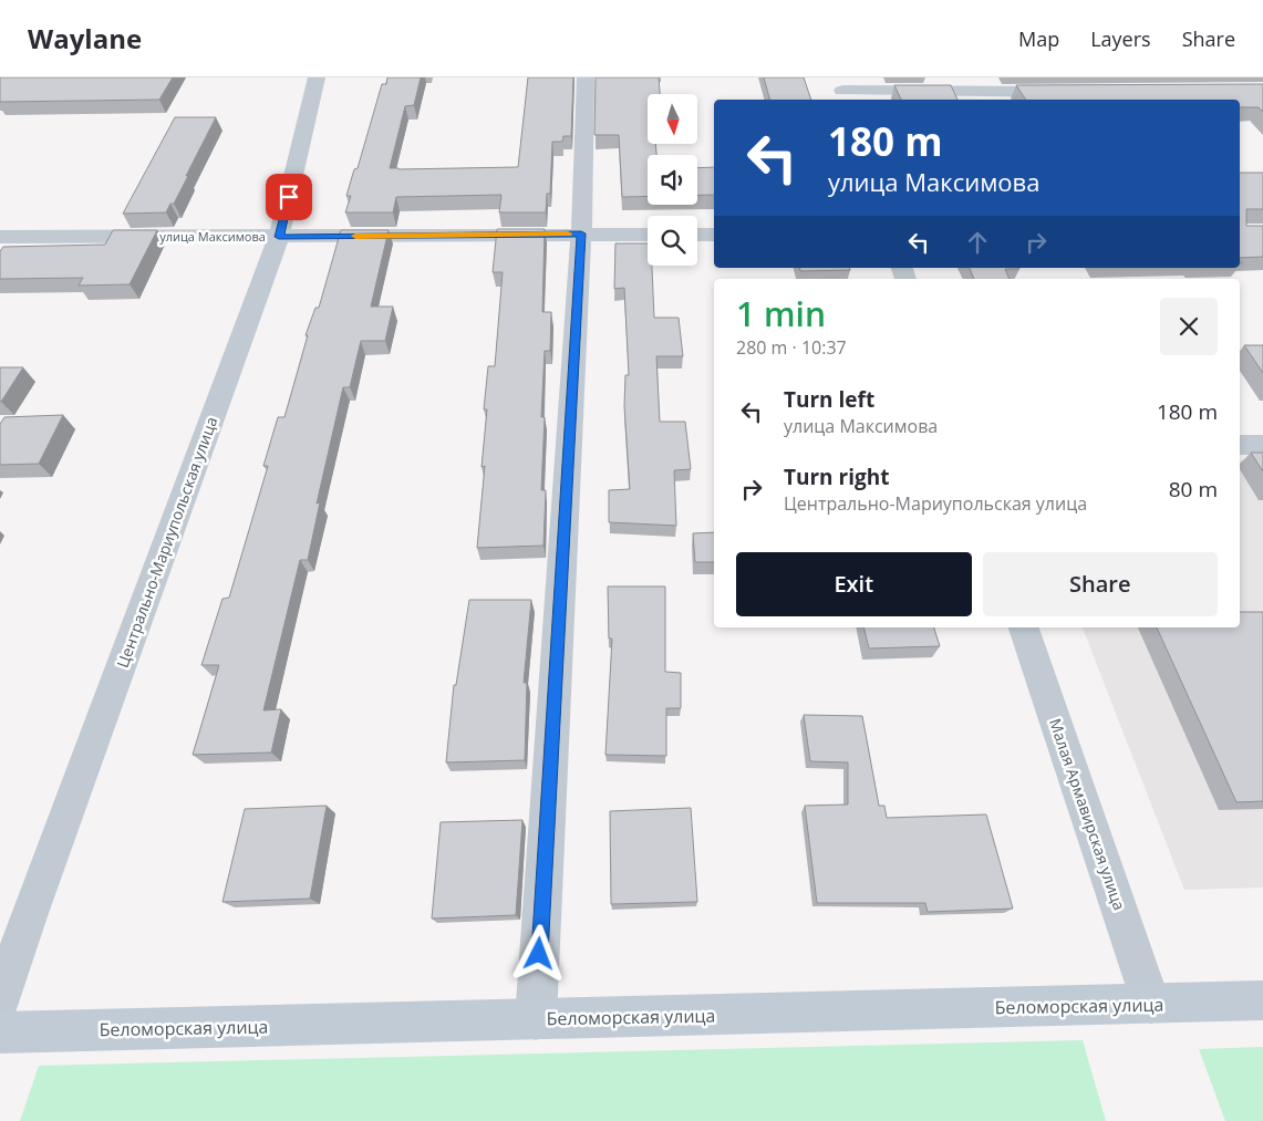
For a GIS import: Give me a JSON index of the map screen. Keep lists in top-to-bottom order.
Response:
{
  "streets": {
    "main road": ["Беломорская улица"],
    "street": ["улица Максимова", "Центрально-Мариупольская улица", "Малая Армавирская улица"]
  },
  "crossings": [
    ["улица Максимова", "Центрально-Мариупольская улица"],
    ["Малая Армавирская улица", "Беломорская улица"]
  ],
  "north": "bottom",
  "page": {
    "header": "Waylane",
    "nav": ["Map", "Layers", "Share"],
    "turn": ["180 m", "улица Максимова"],
    "heading": ["1 min", "280 m · 10:37"],
    "list": [
      {
        "name": "Turn left",
        "note": "улица Максимова",
        "value": "180 m"
      },
      {
        "name": "Turn right",
        "note": "Центрально-Мариупольская улица",
        "value": "80 m"
      }
    ],
    "buttons": ["Exit", "Share"]
  }
}
